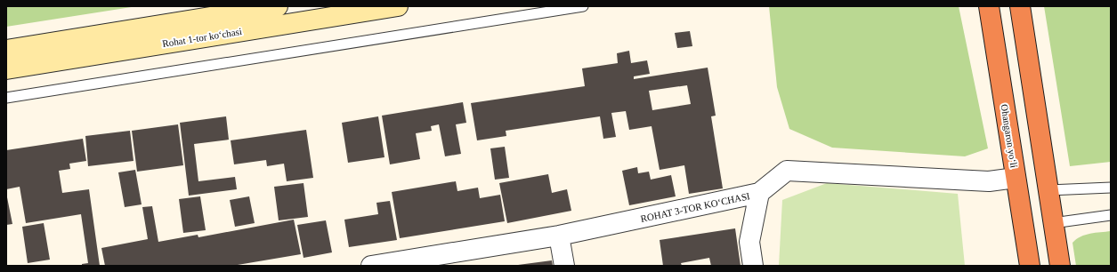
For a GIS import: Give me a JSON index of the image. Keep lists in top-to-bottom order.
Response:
{
  "streets": {
    "highway": ["Ohangaron yoʻli"],
    "street": ["Rohat 1-tor koʻchasi", "ROHAT 3-TOR KO‘CHASI"]
  },
  "crossings": [
    ["Ohangaron yoʻli", "ROHAT 3-TOR KO‘CHASI"]
  ]
}
